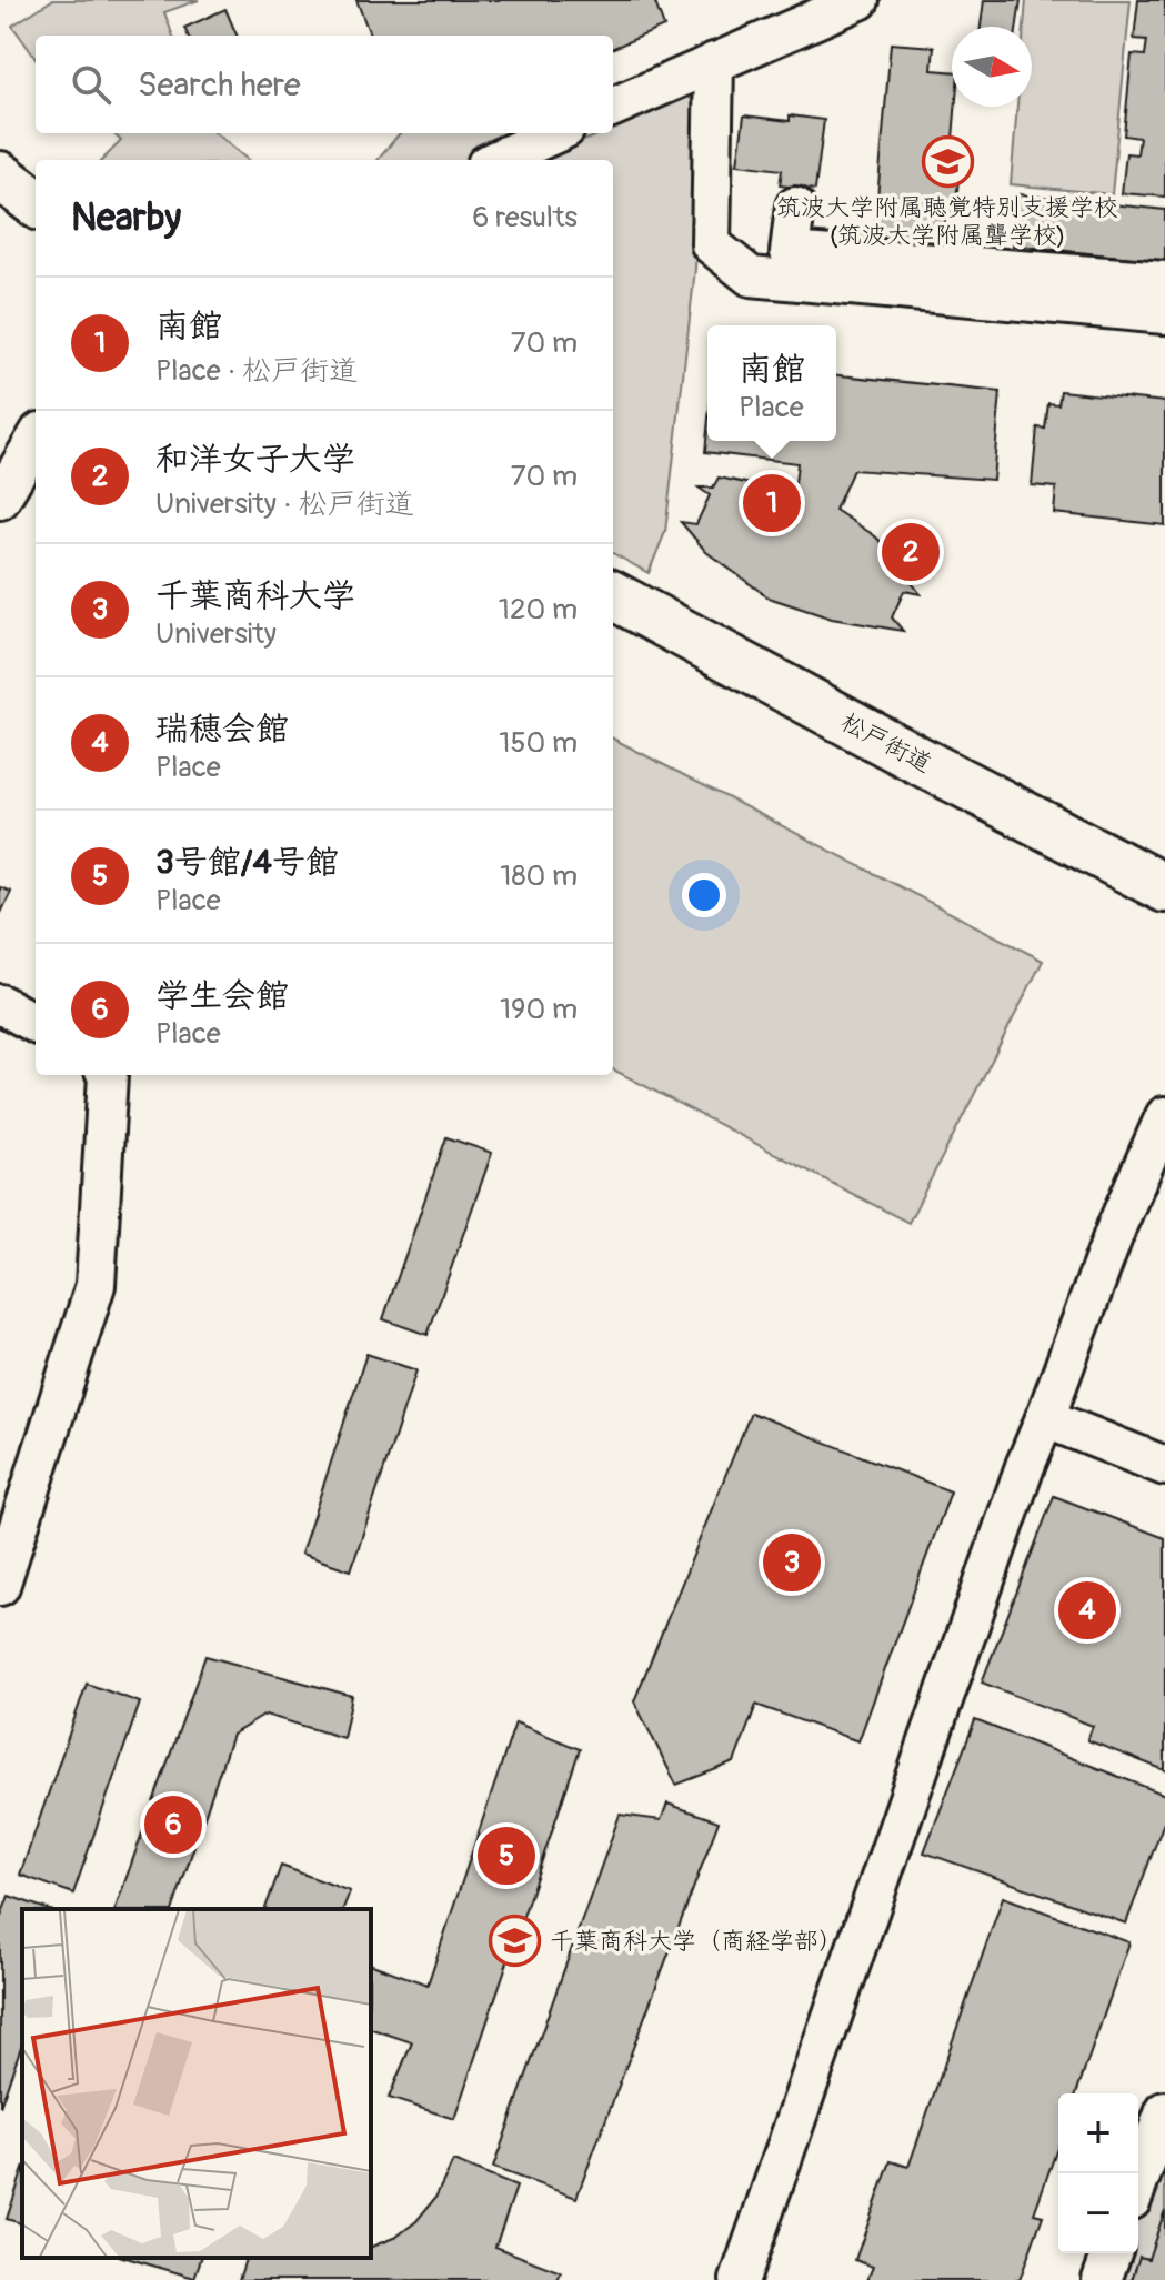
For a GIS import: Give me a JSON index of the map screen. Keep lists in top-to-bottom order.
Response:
{
  "streets": {
    "main road": ["松戸街道"]
  },
  "places": {
    "school or university": ["筑波大学附属聴覚特別支援学校 (筑波大学附属聾学校)", "千葉商科大学（商経学部）"]
  },
  "north": "right",
  "page": {
    "search": "Search here",
    "heading": ["Nearby", "6 results"],
    "list": [
      {
        "mark": "1",
        "name": "南館",
        "note": "Place · 松戸街道",
        "value": "70 m"
      },
      {
        "mark": "2",
        "name": "和洋女子大学",
        "note": "University · 松戸街道",
        "value": "70 m"
      },
      {
        "mark": "3",
        "name": "千葉商科大学",
        "note": "University",
        "value": "120 m"
      },
      {
        "mark": "4",
        "name": "瑞穂会館",
        "note": "Place",
        "value": "150 m"
      },
      {
        "mark": "5",
        "name": "3号館/4号館",
        "note": "Place",
        "value": "180 m"
      },
      {
        "mark": "6",
        "name": "学生会館",
        "note": "Place",
        "value": "190 m"
      }
    ],
    "popup": ["南館", "Place"],
    "pins": [
      "1",
      "2",
      "3",
      "4",
      "6",
      "5"
    ],
    "map_buttons": ["+", "−"]
  }
}
